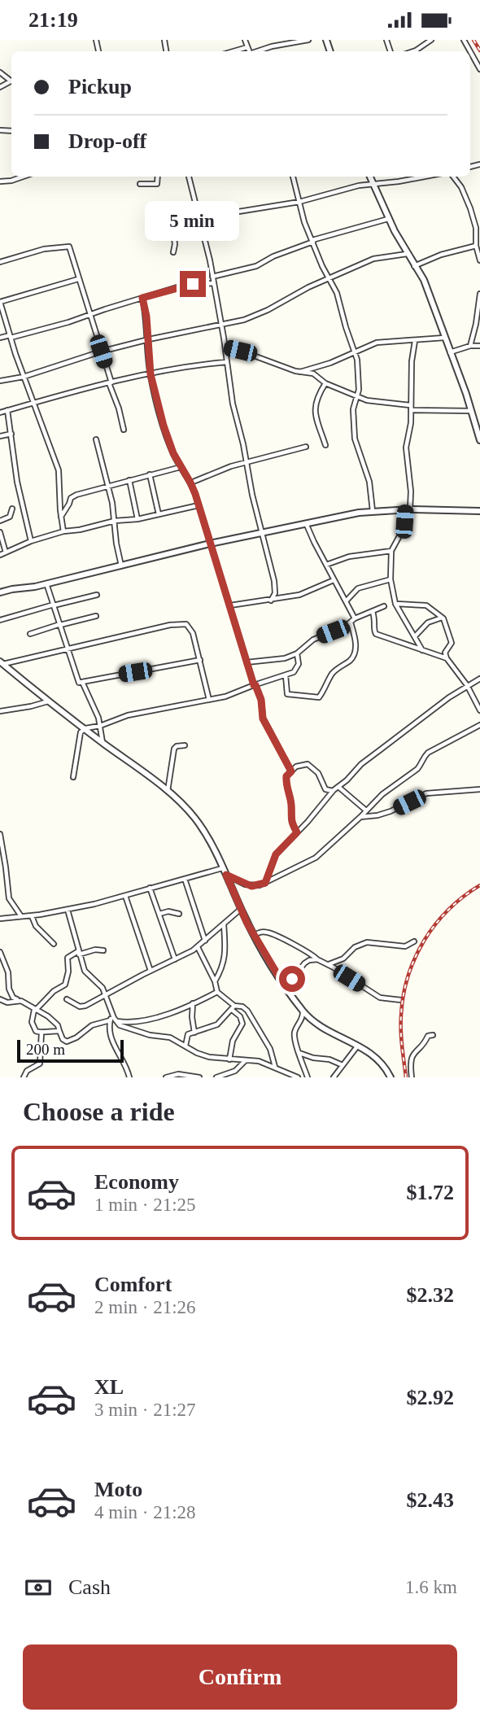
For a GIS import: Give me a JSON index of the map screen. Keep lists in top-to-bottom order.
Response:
{
  "scale_bar": "200 m",
  "page": {
    "status": "21:19",
    "banner": ["Pickup", "Drop-off"],
    "bubble": "5 min",
    "scale": "200 m",
    "heading": "Choose a ride",
    "list": [
      {
        "name": "Economy",
        "note": "1 min · 21:25",
        "value": "$1.72"
      },
      {
        "name": "Comfort",
        "note": "2 min · 21:26",
        "value": "$2.32"
      },
      {
        "name": "XL",
        "note": "3 min · 21:27",
        "value": "$2.92"
      },
      {
        "name": "Moto",
        "note": "4 min · 21:28",
        "value": "$2.43"
      }
    ],
    "pay": ["Cash", "1.6 km"],
    "buttons": "Confirm"
  }
}
